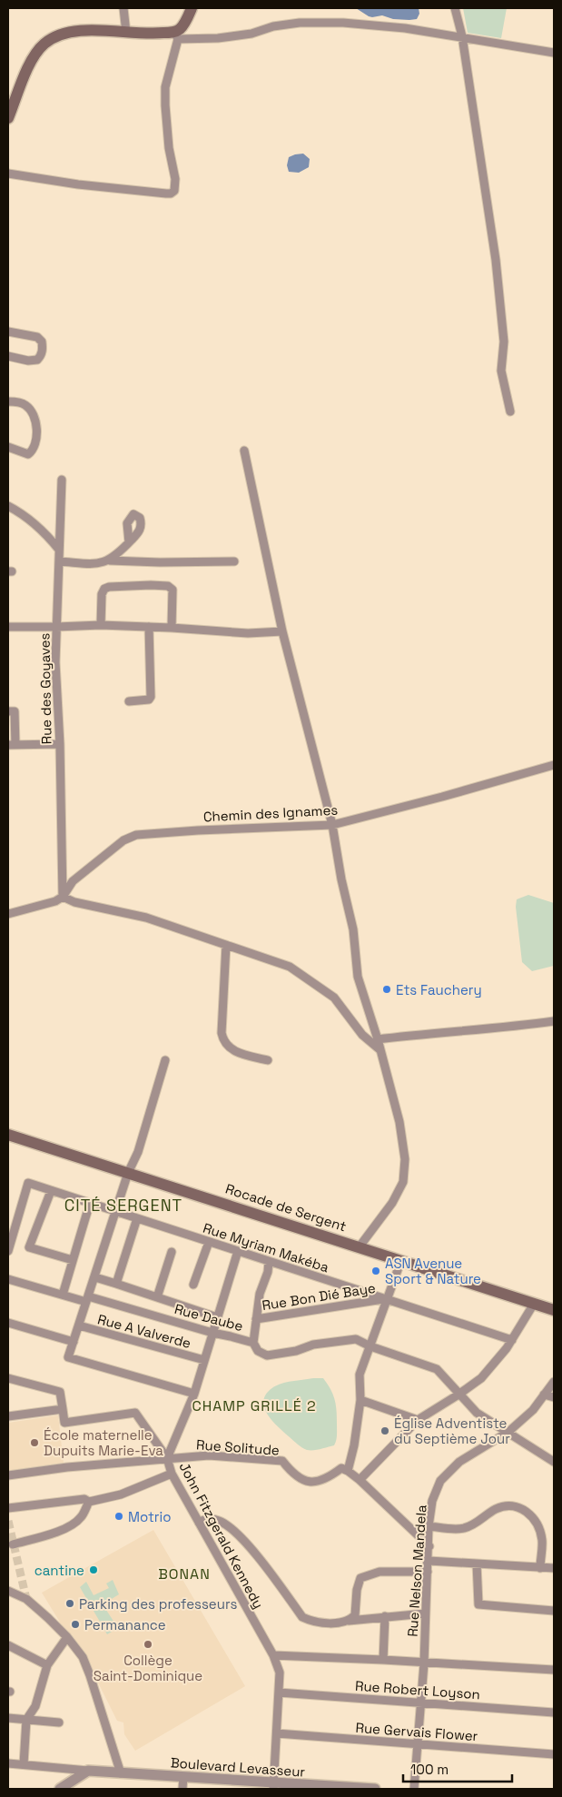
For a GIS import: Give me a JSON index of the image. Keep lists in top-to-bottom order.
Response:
{
  "streets": {
    "main road": ["Rocade de Sergent"],
    "street": [
      "Rue des Goyaves",
      "Chemin des Ignames",
      "Rue Myriam Makéba",
      "Rue Bon Dié Baye",
      "Rue Daube",
      "Rue A Valverde",
      "Rue Solitude",
      "John Fitzgerald Kennedy",
      "Rue Nelson Mandela",
      "Rue Robert Loyson",
      "Rue Gervais Flower",
      "Boulevard Levasseur"
    ]
  },
  "crossings": [
    ["Rue des Goyaves", "Chemin des Ignames"],
    ["Rue Myriam Makéba", "Rue Bon Dié Baye"],
    ["Rue Myriam Makéba", "John Fitzgerald Kennedy"],
    ["Rue Daube", "John Fitzgerald Kennedy"],
    ["Rue Daube", "Rue Nelson Mandela"],
    ["Rue A Valverde", "John Fitzgerald Kennedy"],
    ["Rue Solitude", "John Fitzgerald Kennedy"],
    ["John Fitzgerald Kennedy", "Rue Robert Loyson"],
    ["John Fitzgerald Kennedy", "Rue Gervais Flower"],
    ["John Fitzgerald Kennedy", "Boulevard Levasseur"],
    ["Rue Nelson Mandela", "Rue Robert Loyson"],
    ["Rue Nelson Mandela", "Rue Gervais Flower"]
  ],
  "districts": ["CITÉ SERGENT", "CHAMP GRILLÉ 2", "BONAN"],
  "places": [
    "Ets Fauchery",
    "ASN Avenue Sport & Nature",
    "Église Adventiste du Septième Jour",
    "École maternelle Dupuits Marie-Eva",
    "Motrio",
    "cantine",
    "Parking des professeurs",
    "Permanance",
    "Collège Saint-Dominique"
  ],
  "scale_bar": "100 m"
}
